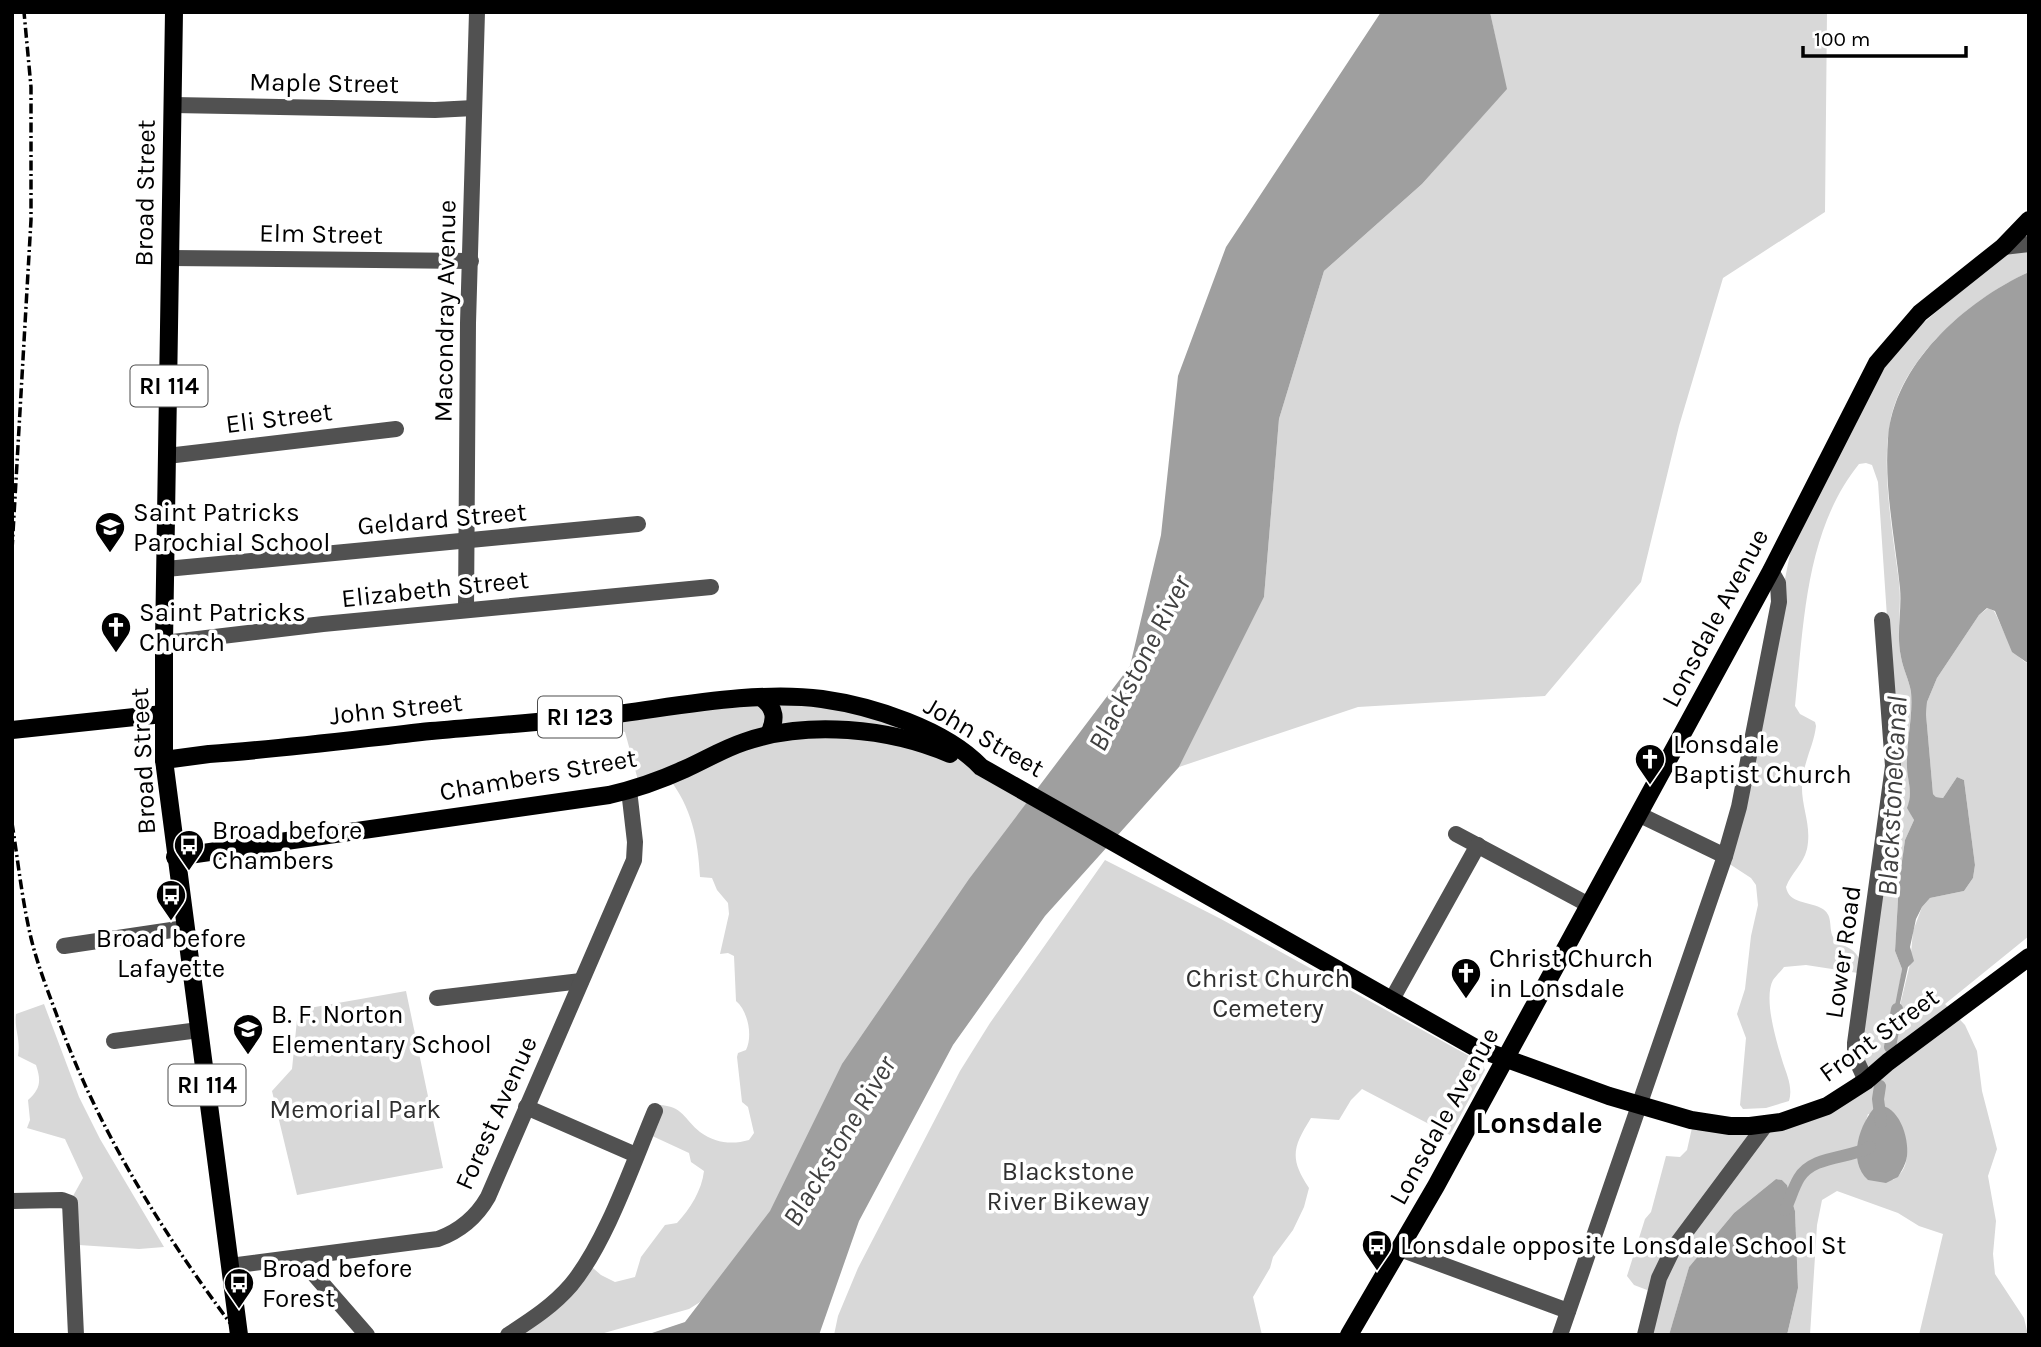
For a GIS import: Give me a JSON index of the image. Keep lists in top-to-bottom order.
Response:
{
  "streets": {
    "main road": [
      "Broad Street",
      "RI 114",
      "Lonsdale Avenue",
      "John Street",
      "RI 123",
      "Chambers Street",
      "Front Street"
    ],
    "street": [
      "Maple Street",
      "Elm Street",
      "Macondray Avenue",
      "Eli Street",
      "Geldard Street",
      "Elizabeth Street",
      "Lower Road",
      "Forest Avenue"
    ]
  },
  "crossings": [
    ["Maple Street", "Broad Street"],
    ["Maple Street", "Macondray Avenue"],
    ["Broad Street", "Elm Street"],
    ["Broad Street", "Eli Street"],
    ["Broad Street", "Geldard Street"],
    ["Broad Street", "Elizabeth Street"],
    ["Broad Street", "John Street"],
    ["Broad Street", "Chambers Street"],
    ["Broad Street", "Forest Avenue"],
    ["Elm Street", "Macondray Avenue"],
    ["Macondray Avenue", "Geldard Street"],
    ["Macondray Avenue", "Elizabeth Street"],
    ["Lonsdale Avenue", "John Street"],
    ["Lonsdale Avenue", "Front Street"],
    ["John Street", "Chambers Street"],
    ["John Street", "Front Street"],
    ["Chambers Street", "Forest Avenue"],
    ["Lower Road", "Front Street"]
  ],
  "districts": ["Lonsdale"],
  "water": ["Blackstone River", "Blackstone Canal"],
  "parks": ["Christ Church Cemetery", "Memorial Park", "Blackstone River Bikeway"],
  "places": {
    "school or university": ["Saint Patricks Parochial School", "B. F. Norton Elementary School"],
    "church": ["Saint Patricks Church", "Lonsdale Baptist Church", "Christ Church in Lonsdale"],
    "bus stop": [
      "Broad before Chambers",
      "Broad before Lafayette",
      "Lonsdale opposite Lonsdale School St",
      "Broad before Forest"
    ]
  },
  "scale_bar": "100 m"
}
